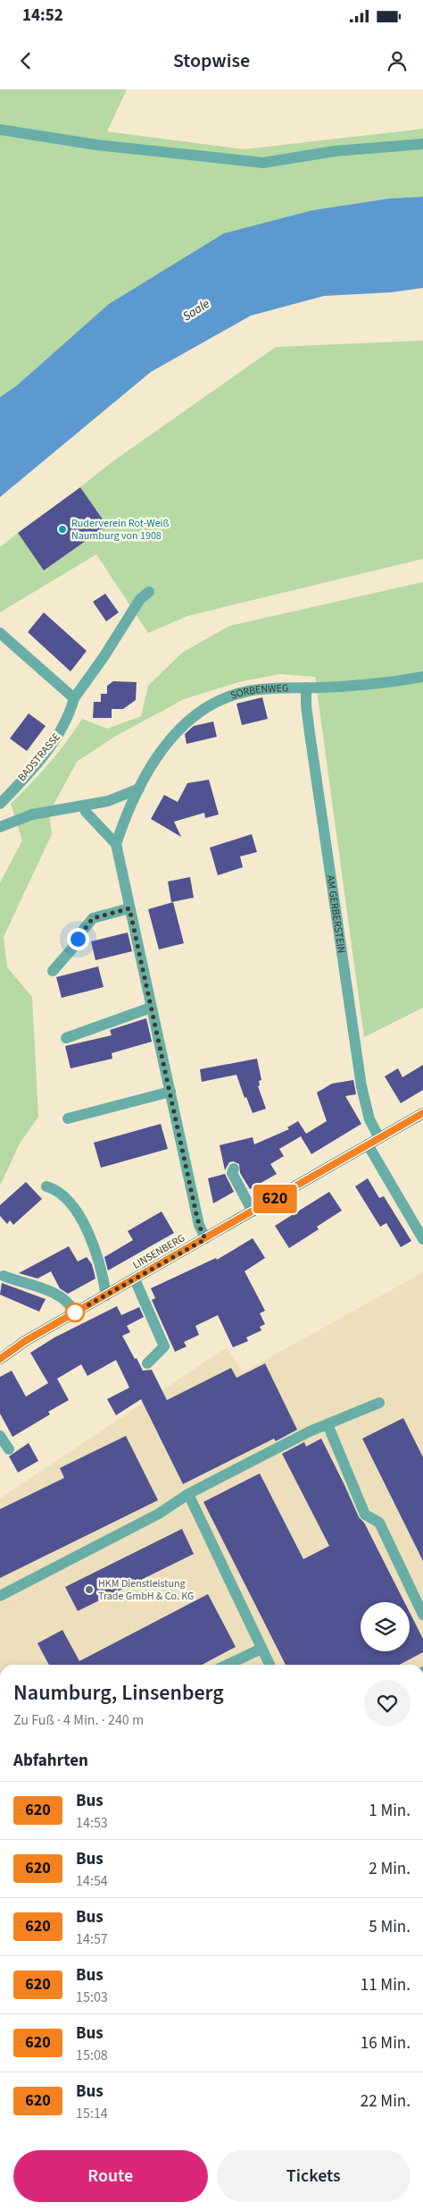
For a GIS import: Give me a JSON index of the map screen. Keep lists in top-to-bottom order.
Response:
{
  "streets": {
    "main road": ["LINSENBERG"],
    "street": ["SORBENWEG", "BADSTRASSE", "AM GERBERSTEIN"]
  },
  "crossings": [
    ["SORBENWEG", "AM GERBERSTEIN"],
    ["AM GERBERSTEIN", "LINSENBERG"]
  ],
  "water": ["Saale"],
  "places": ["Ruderverein Rot-Weiß Naumburg von 1908", "HKM Dienstleistung Trade GmbH & Co. KG"],
  "lines": ["bus line 620"],
  "page": {
    "status": "14:52",
    "header": "Stopwise",
    "on_map": "620",
    "heading": [
      ["Naumburg, Linsenberg", "Zu Fuß · 4 Min. · 240 m"],
      "Abfahrten"
    ],
    "list": [
      {
        "mark": "620",
        "name": "Bus",
        "note": "14:53",
        "value": "1 Min."
      },
      {
        "mark": "620",
        "name": "Bus",
        "note": "14:54",
        "value": "2 Min."
      },
      {
        "mark": "620",
        "name": "Bus",
        "note": "14:57",
        "value": "5 Min."
      },
      {
        "mark": "620",
        "name": "Bus",
        "note": "15:03",
        "value": "11 Min."
      },
      {
        "mark": "620",
        "name": "Bus",
        "note": "15:08",
        "value": "16 Min."
      },
      {
        "mark": "620",
        "name": "Bus",
        "note": "15:14",
        "value": "22 Min."
      }
    ],
    "buttons": ["Route", "Tickets"]
  }
}
